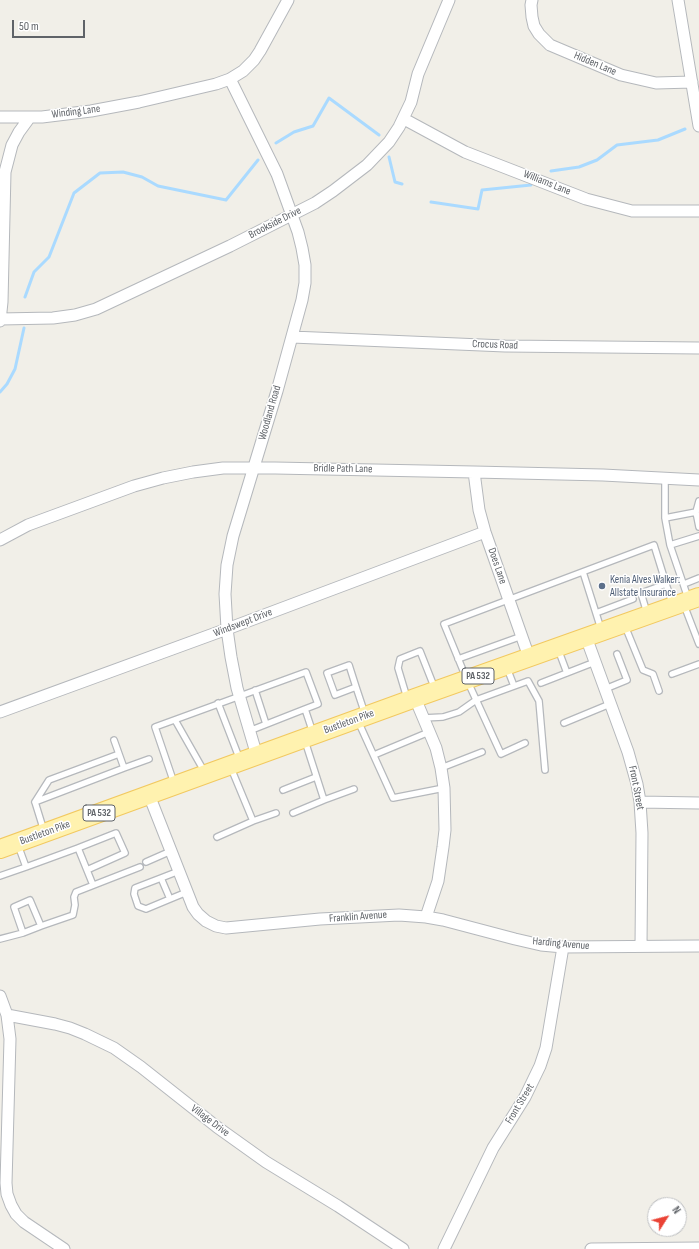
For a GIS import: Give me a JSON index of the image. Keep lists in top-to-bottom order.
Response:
{
  "streets": {
    "main road": ["PA 532", "Bustleton Pike"],
    "street": [
      "Hidden Lane",
      "Winding Lane",
      "Williams Lane",
      "Brookside Drive",
      "Crocus Road",
      "Woodland Road",
      "Bridle Path Lane",
      "Does Lane",
      "Windswept Drive",
      "Front Street",
      "Franklin Avenue",
      "Harding Avenue",
      "Village Drive"
    ]
  },
  "crossings": [
    ["Winding Lane", "Woodland Road"],
    ["Williams Lane", "Brookside Drive"],
    ["Brookside Drive", "Woodland Road"],
    ["Crocus Road", "Woodland Road"],
    ["Woodland Road", "Bridle Path Lane"],
    ["Woodland Road", "Windswept Drive"],
    ["Woodland Road", "Bustleton Pike"],
    ["Bridle Path Lane", "Does Lane"],
    ["Does Lane", "Windswept Drive"],
    ["Does Lane", "Bustleton Pike"],
    ["Bustleton Pike", "Front Street"],
    ["Bustleton Pike", "Franklin Avenue"],
    ["Front Street", "Harding Avenue"],
    ["Franklin Avenue", "Harding Avenue"]
  ],
  "places": ["Kenia Alves Walker: Allstate Insurance"],
  "scale_bar": "50 m",
  "north": "top right"
}
